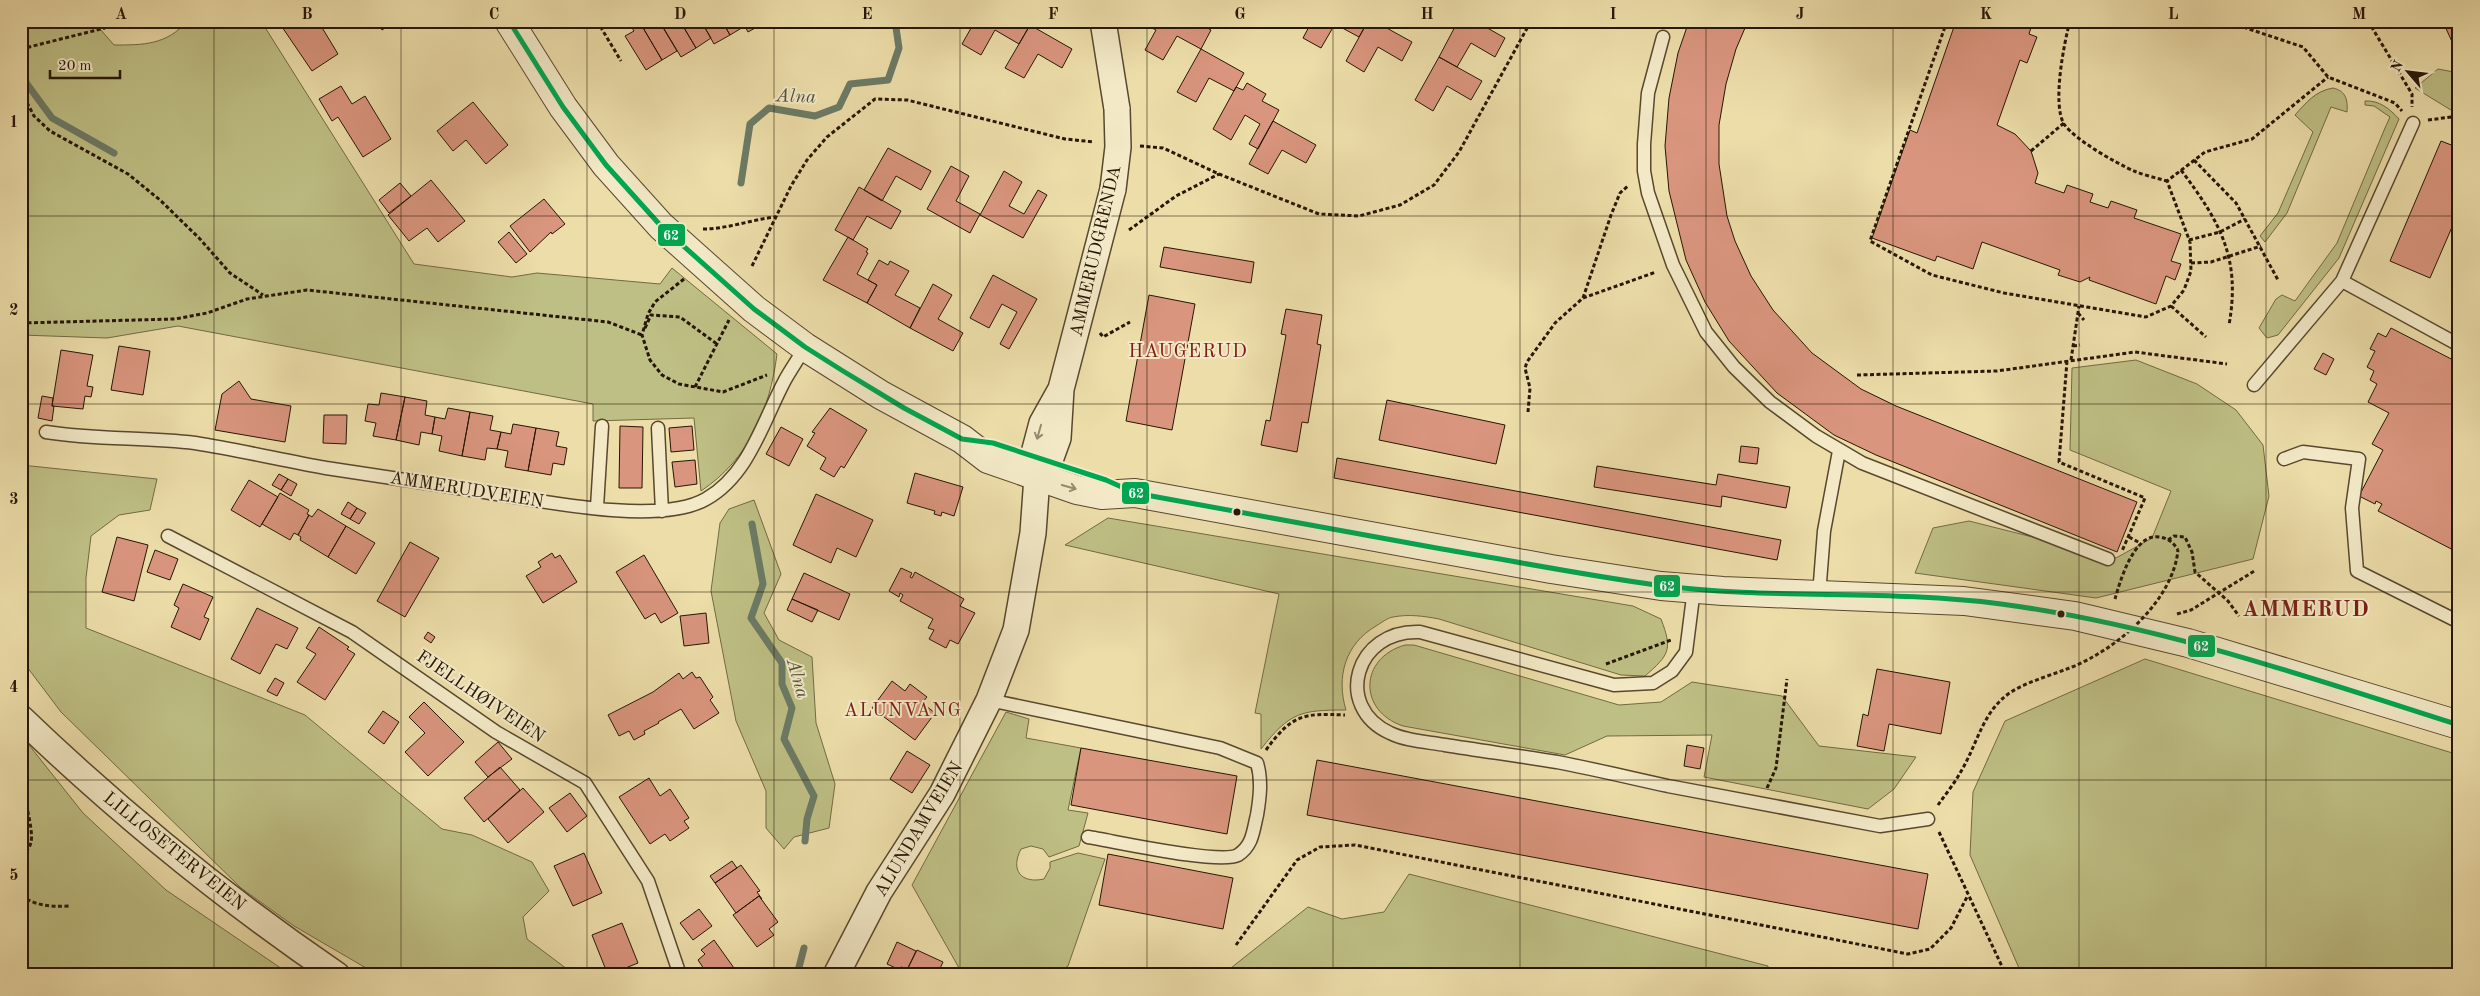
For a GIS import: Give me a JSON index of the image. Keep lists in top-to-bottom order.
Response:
{
  "streets": {
    "street": ["AMMERUDGRENDA", "ALUNDAMVEIEN", "LILLOSETERVEIEN"],
    "lane": ["AMMERUDVEIEN", "FJELLHØIVEIEN"]
  },
  "crossings": [
    ["AMMERUDGRENDA", "ALUNDAMVEIEN"]
  ],
  "districts": ["HAUGERUD", "AMMERUD", "ALUNVANG"],
  "water": ["Alna"],
  "lines": ["transit line 62"],
  "scale_bar": "20 m",
  "north": "top left",
  "grid": {
    "columns": [
      "A",
      "B",
      "C",
      "D",
      "E",
      "F",
      "G",
      "H",
      "I",
      "J",
      "K",
      "L",
      "M"
    ],
    "rows": [
      "1",
      "2",
      "3",
      "4",
      "5"
    ]
  }
}
